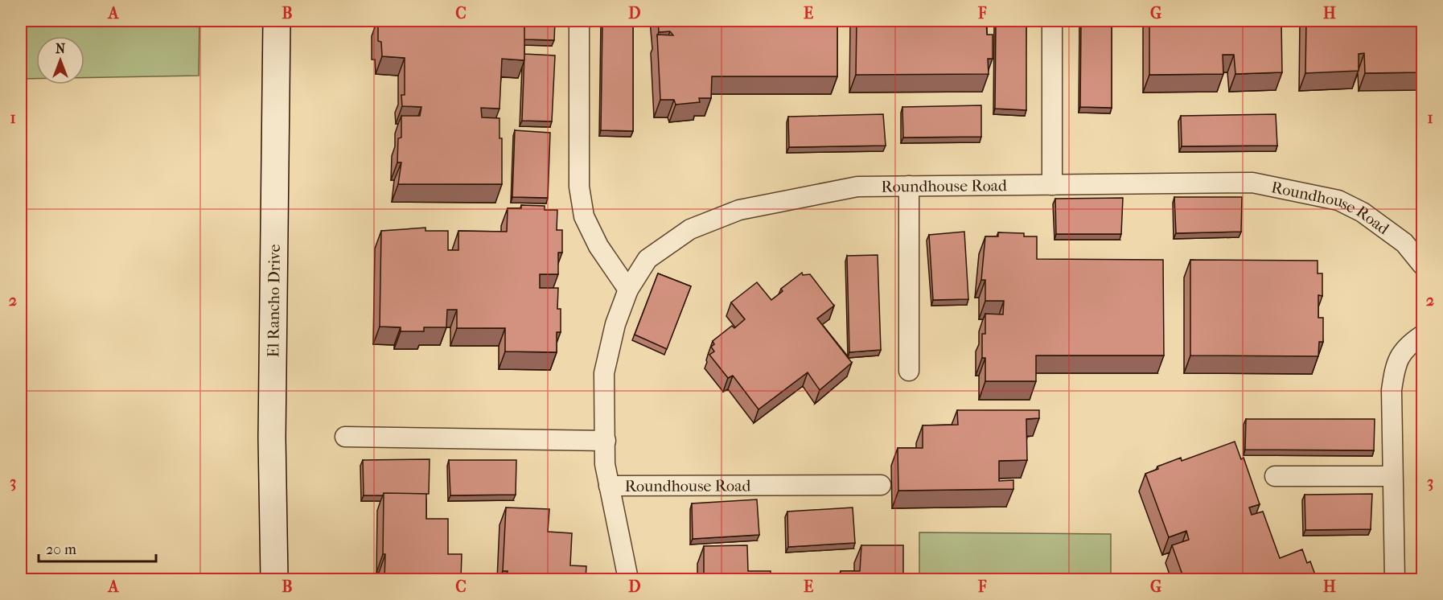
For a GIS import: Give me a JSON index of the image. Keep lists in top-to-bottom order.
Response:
{
  "streets": {
    "main road": ["El Rancho Drive"],
    "lane": ["Roundhouse Road"]
  },
  "scale_bar": "20 m",
  "north": "top",
  "grid": {
    "columns": [
      "A",
      "B",
      "C",
      "D",
      "E",
      "F",
      "G",
      "H"
    ],
    "rows": ["1", "2", "3"]
  }
}
